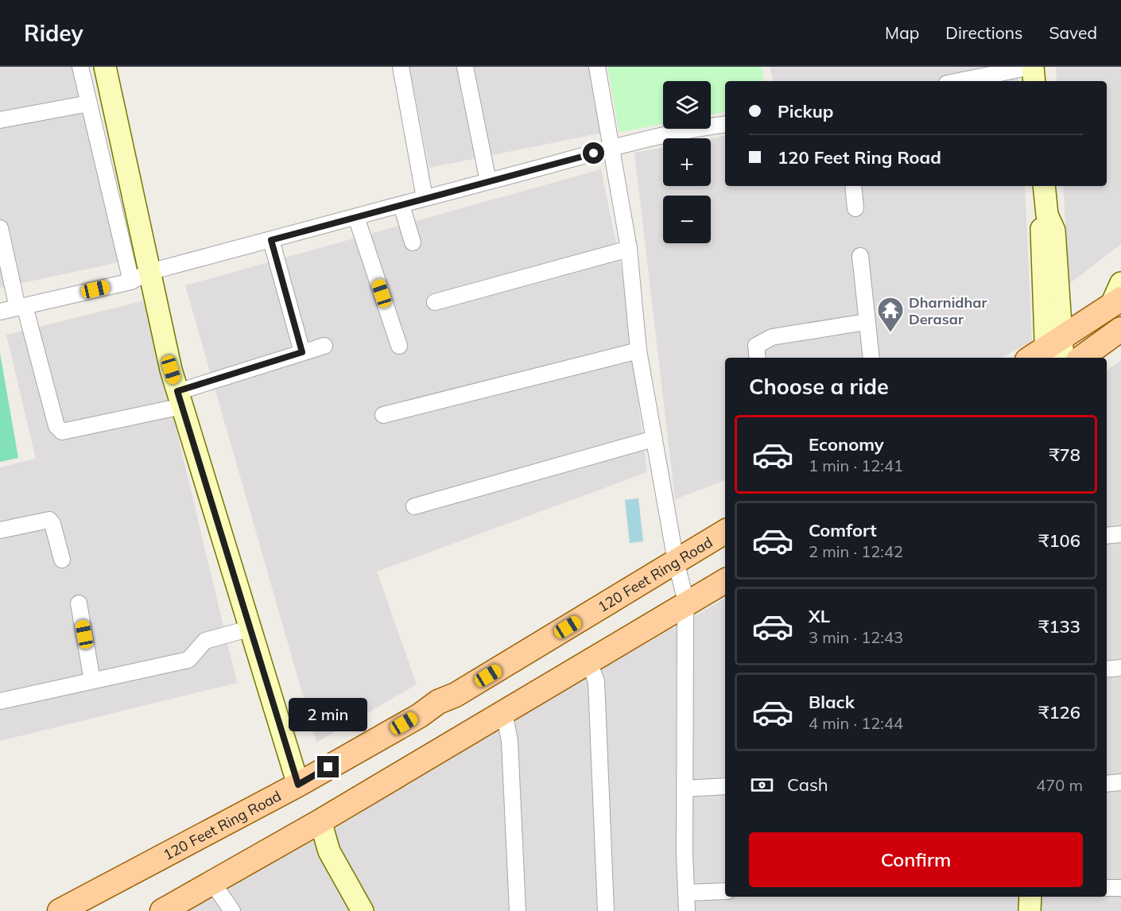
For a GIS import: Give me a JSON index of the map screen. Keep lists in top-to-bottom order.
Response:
{
  "streets": {
    "main road": ["120 Feet Ring Road"]
  },
  "places": {
    "temple": ["Dharnidhar Derasar"]
  },
  "page": {
    "header": "Ridey",
    "nav": ["Map", "Directions", "Saved"],
    "map_buttons": ["+", "−"],
    "banner": ["Pickup", "120 Feet Ring Road"],
    "heading": "Choose a ride",
    "list": [
      {
        "name": "Economy",
        "note": "1 min · 12:41",
        "value": "₹78"
      },
      {
        "name": "Comfort",
        "note": "2 min · 12:42",
        "value": "₹106"
      },
      {
        "name": "XL",
        "note": "3 min · 12:43",
        "value": "₹133"
      },
      {
        "name": "Black",
        "note": "4 min · 12:44",
        "value": "₹126"
      }
    ],
    "bubble": "2 min",
    "pay": ["Cash", "470 m"],
    "buttons": "Confirm"
  }
}
